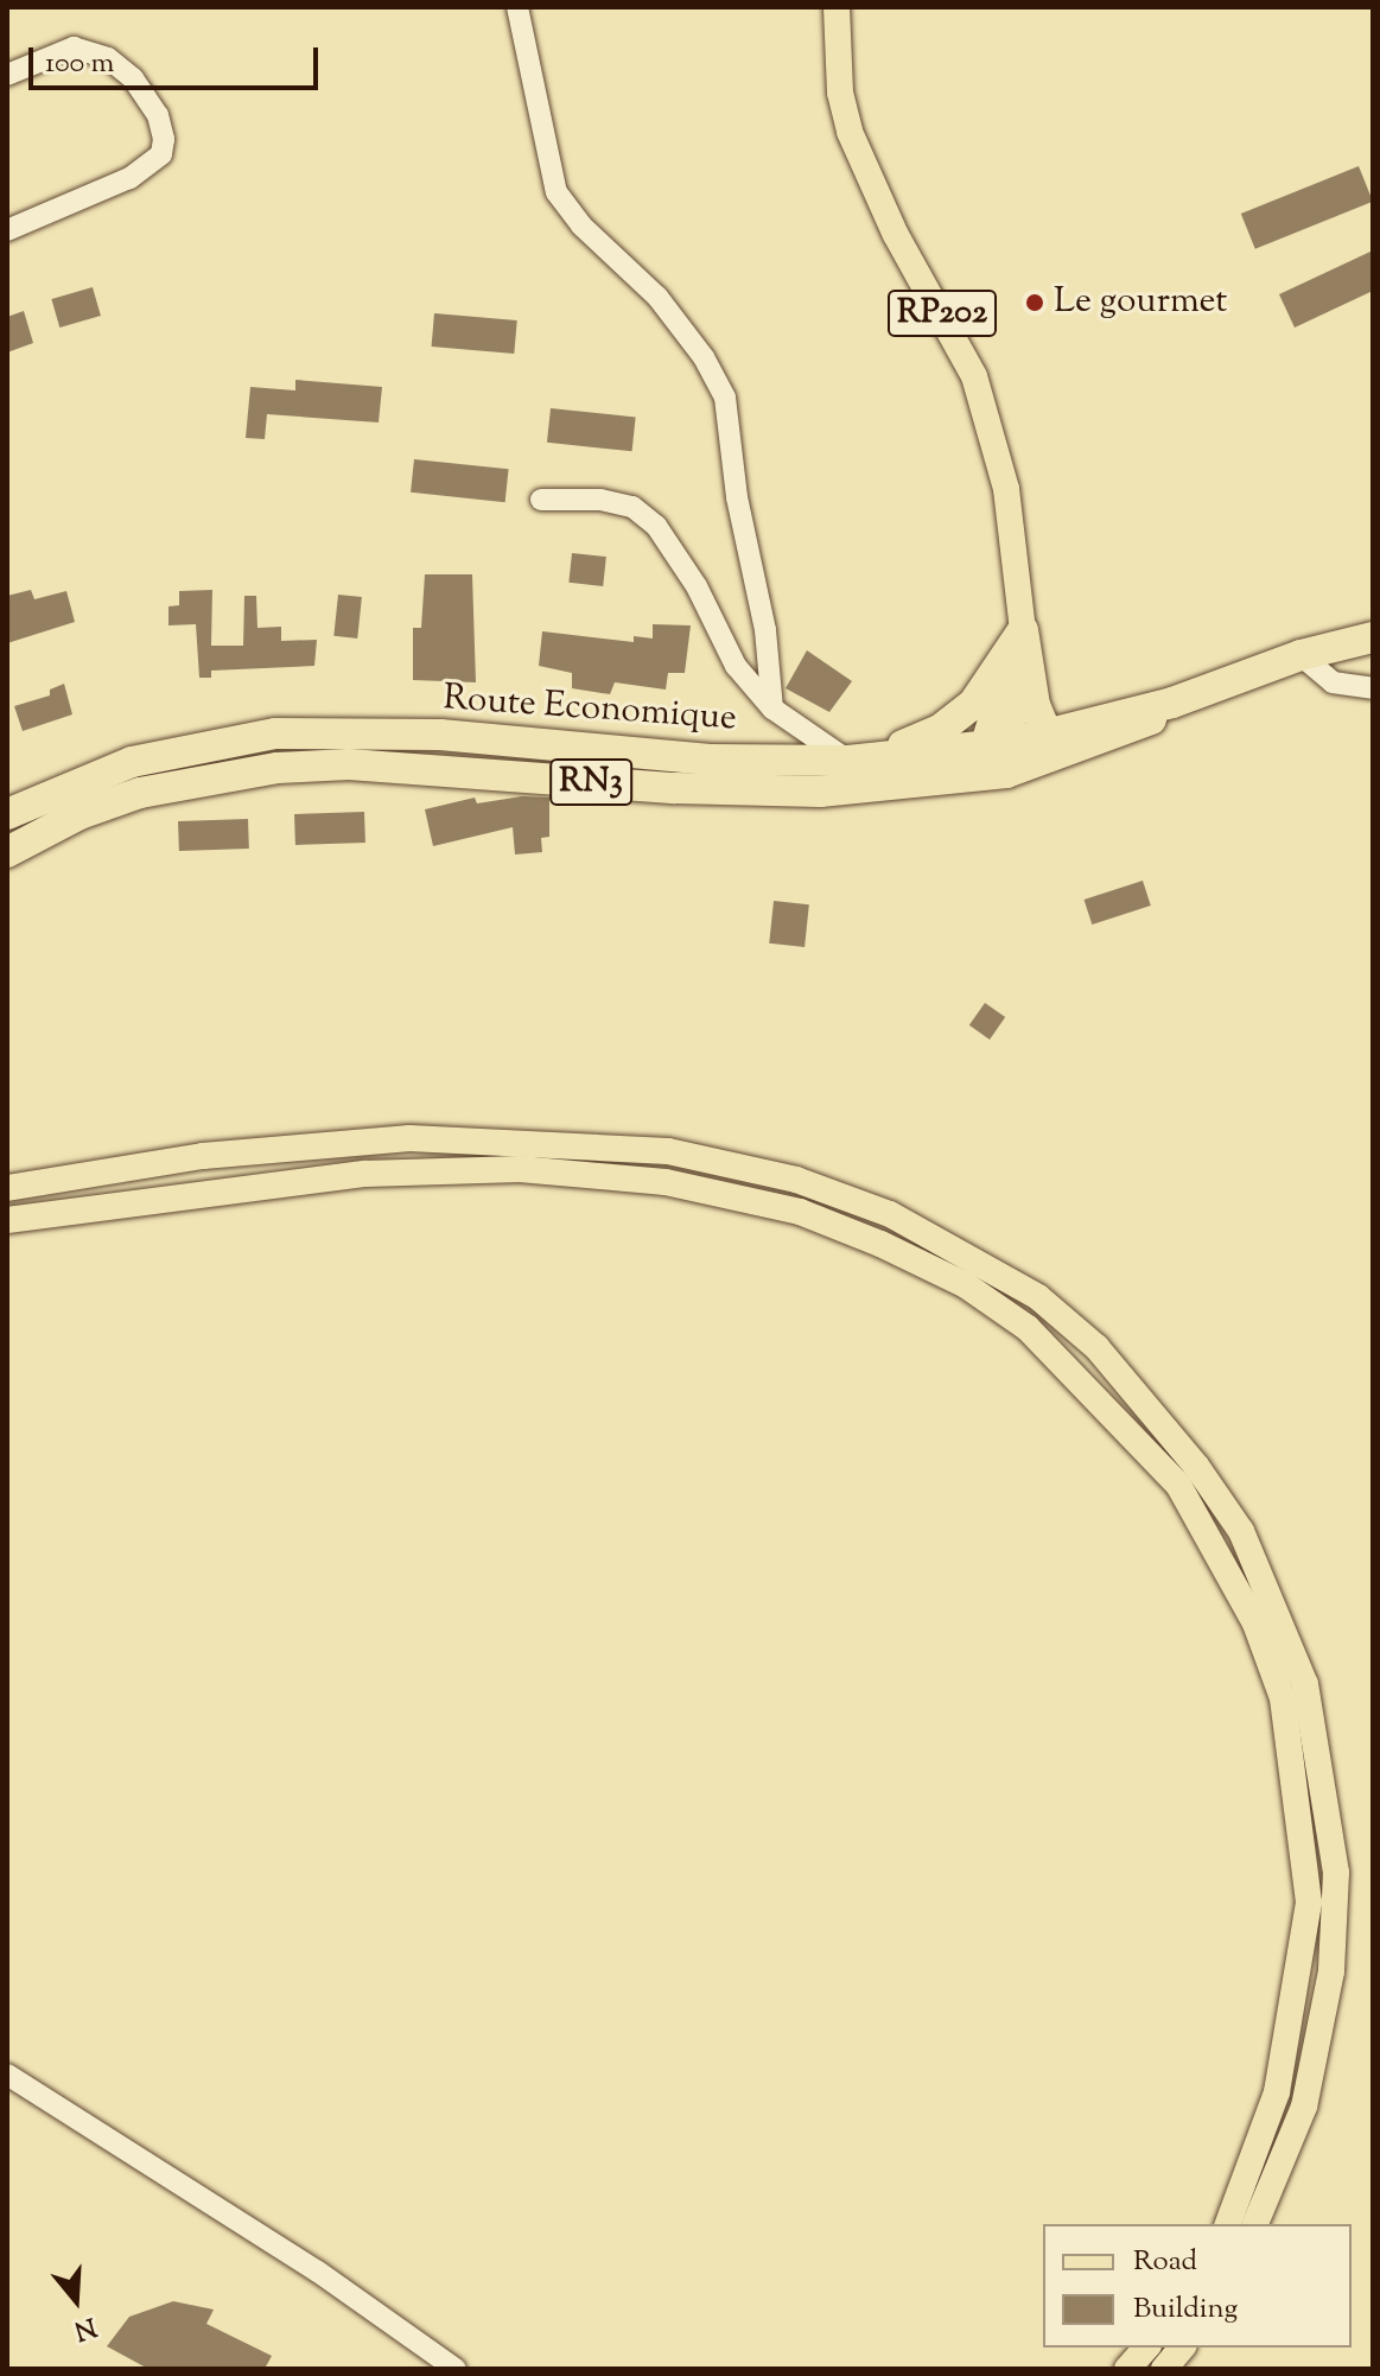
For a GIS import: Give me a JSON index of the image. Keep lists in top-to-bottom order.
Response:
{
  "streets": {
    "highway": ["Route Economique", "RN3"],
    "main road": ["RP202"]
  },
  "places": ["Le gourmet"],
  "legend": ["Road", "Building"],
  "scale_bar": "100 m",
  "north": "bottom"
}
